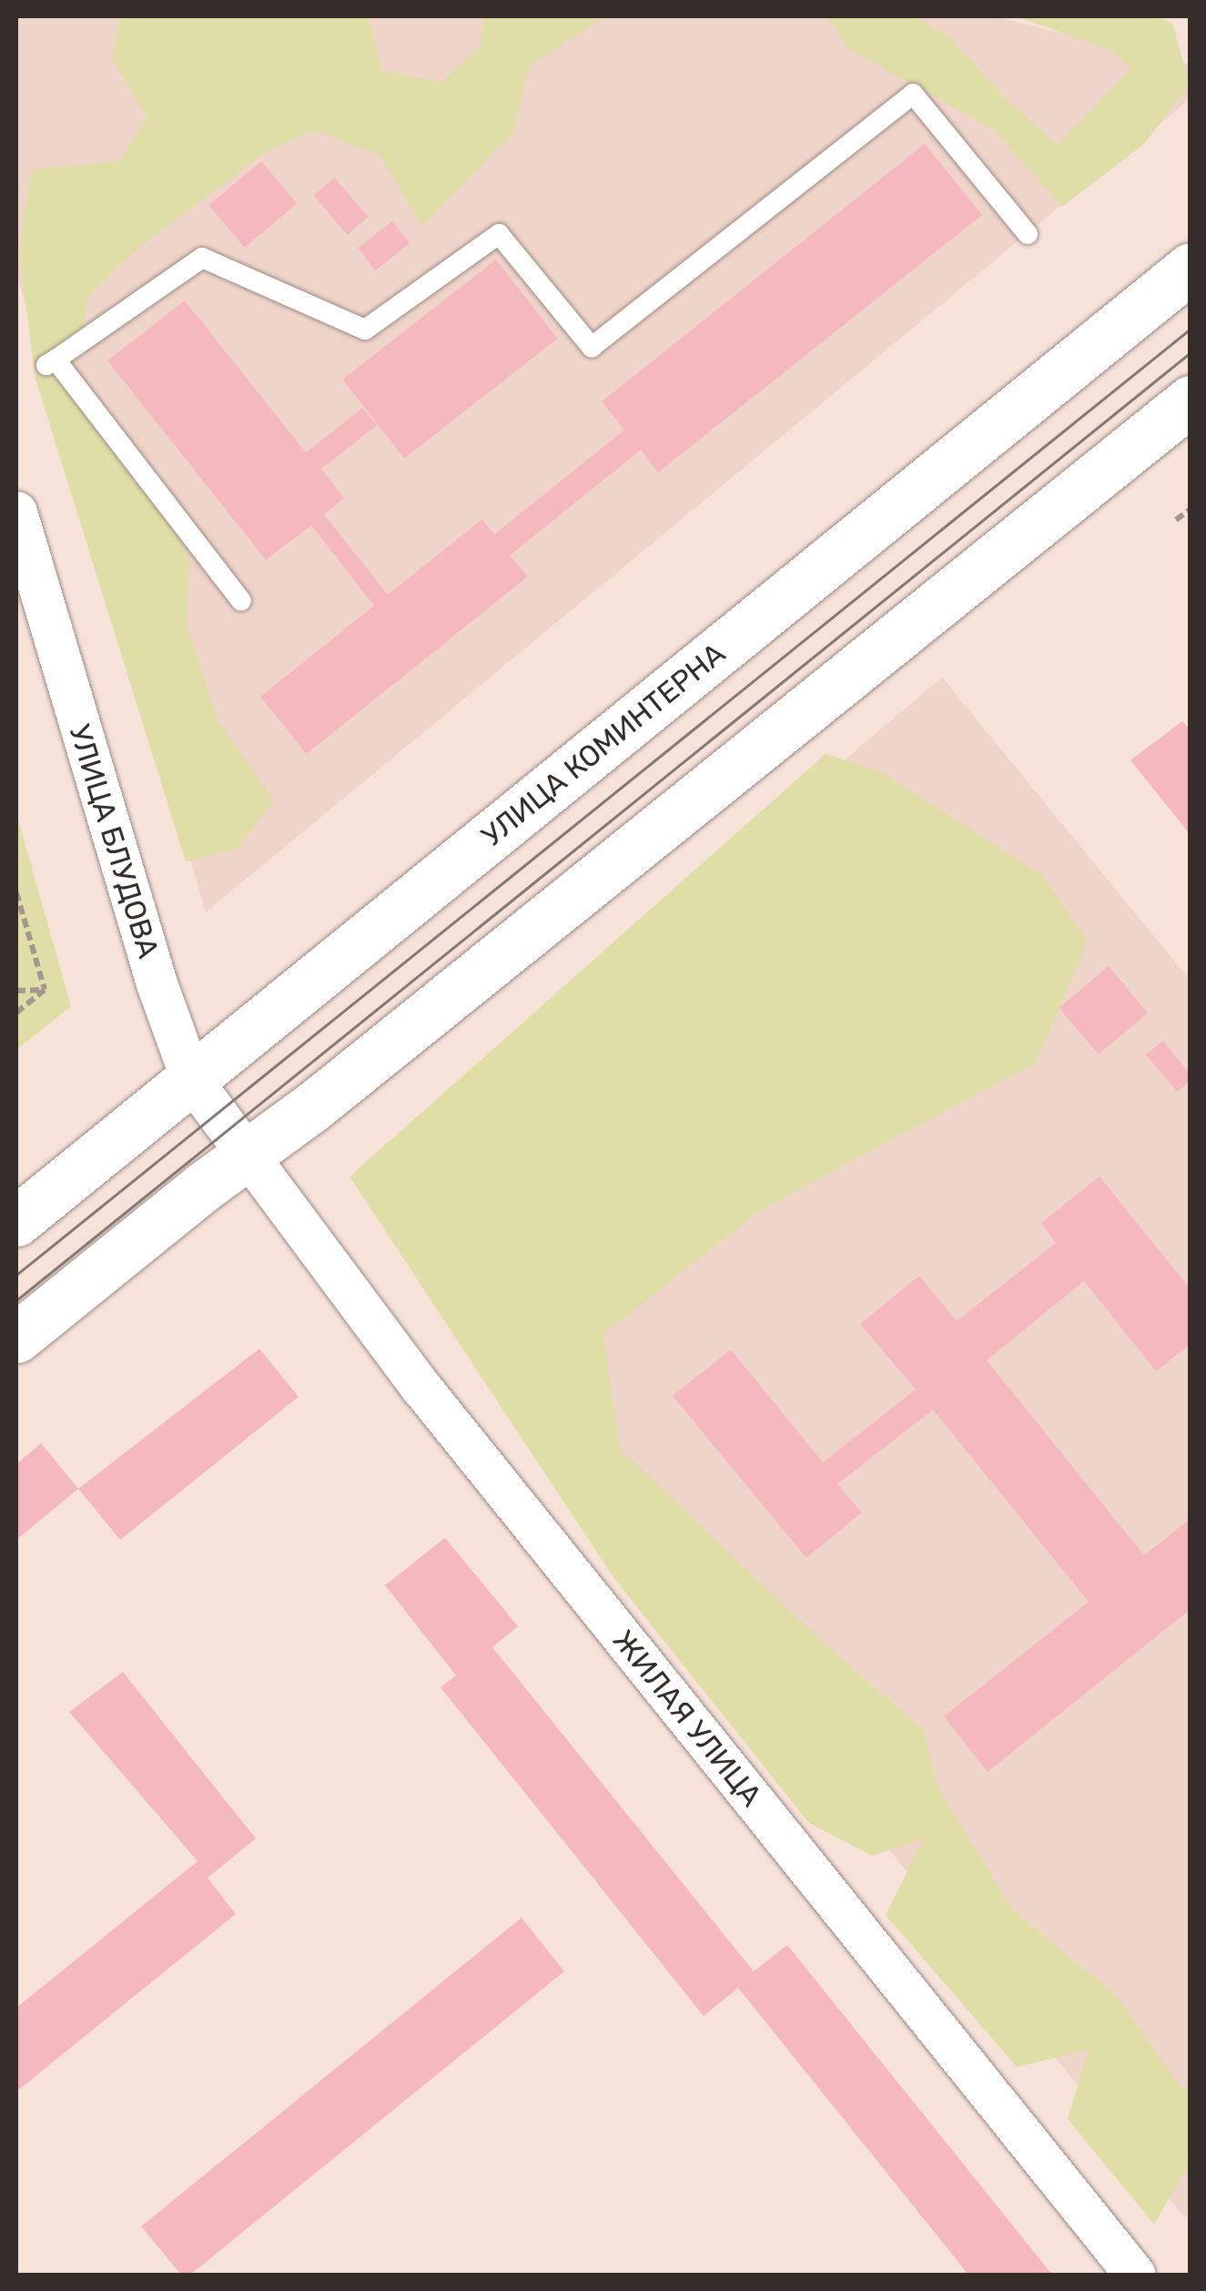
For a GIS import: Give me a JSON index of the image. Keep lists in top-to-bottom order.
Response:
{
  "streets": {
    "street": ["УЛИЦА КОМИНТЕРНА", "УЛИЦА БЛУДОВА", "ЖИЛАЯ УЛИЦА"]
  },
  "crossings": [
    ["УЛИЦА КОМИНТЕРНА", "УЛИЦА БЛУДОВА"],
    ["УЛИЦА БЛУДОВА", "ЖИЛАЯ УЛИЦА"]
  ]
}
